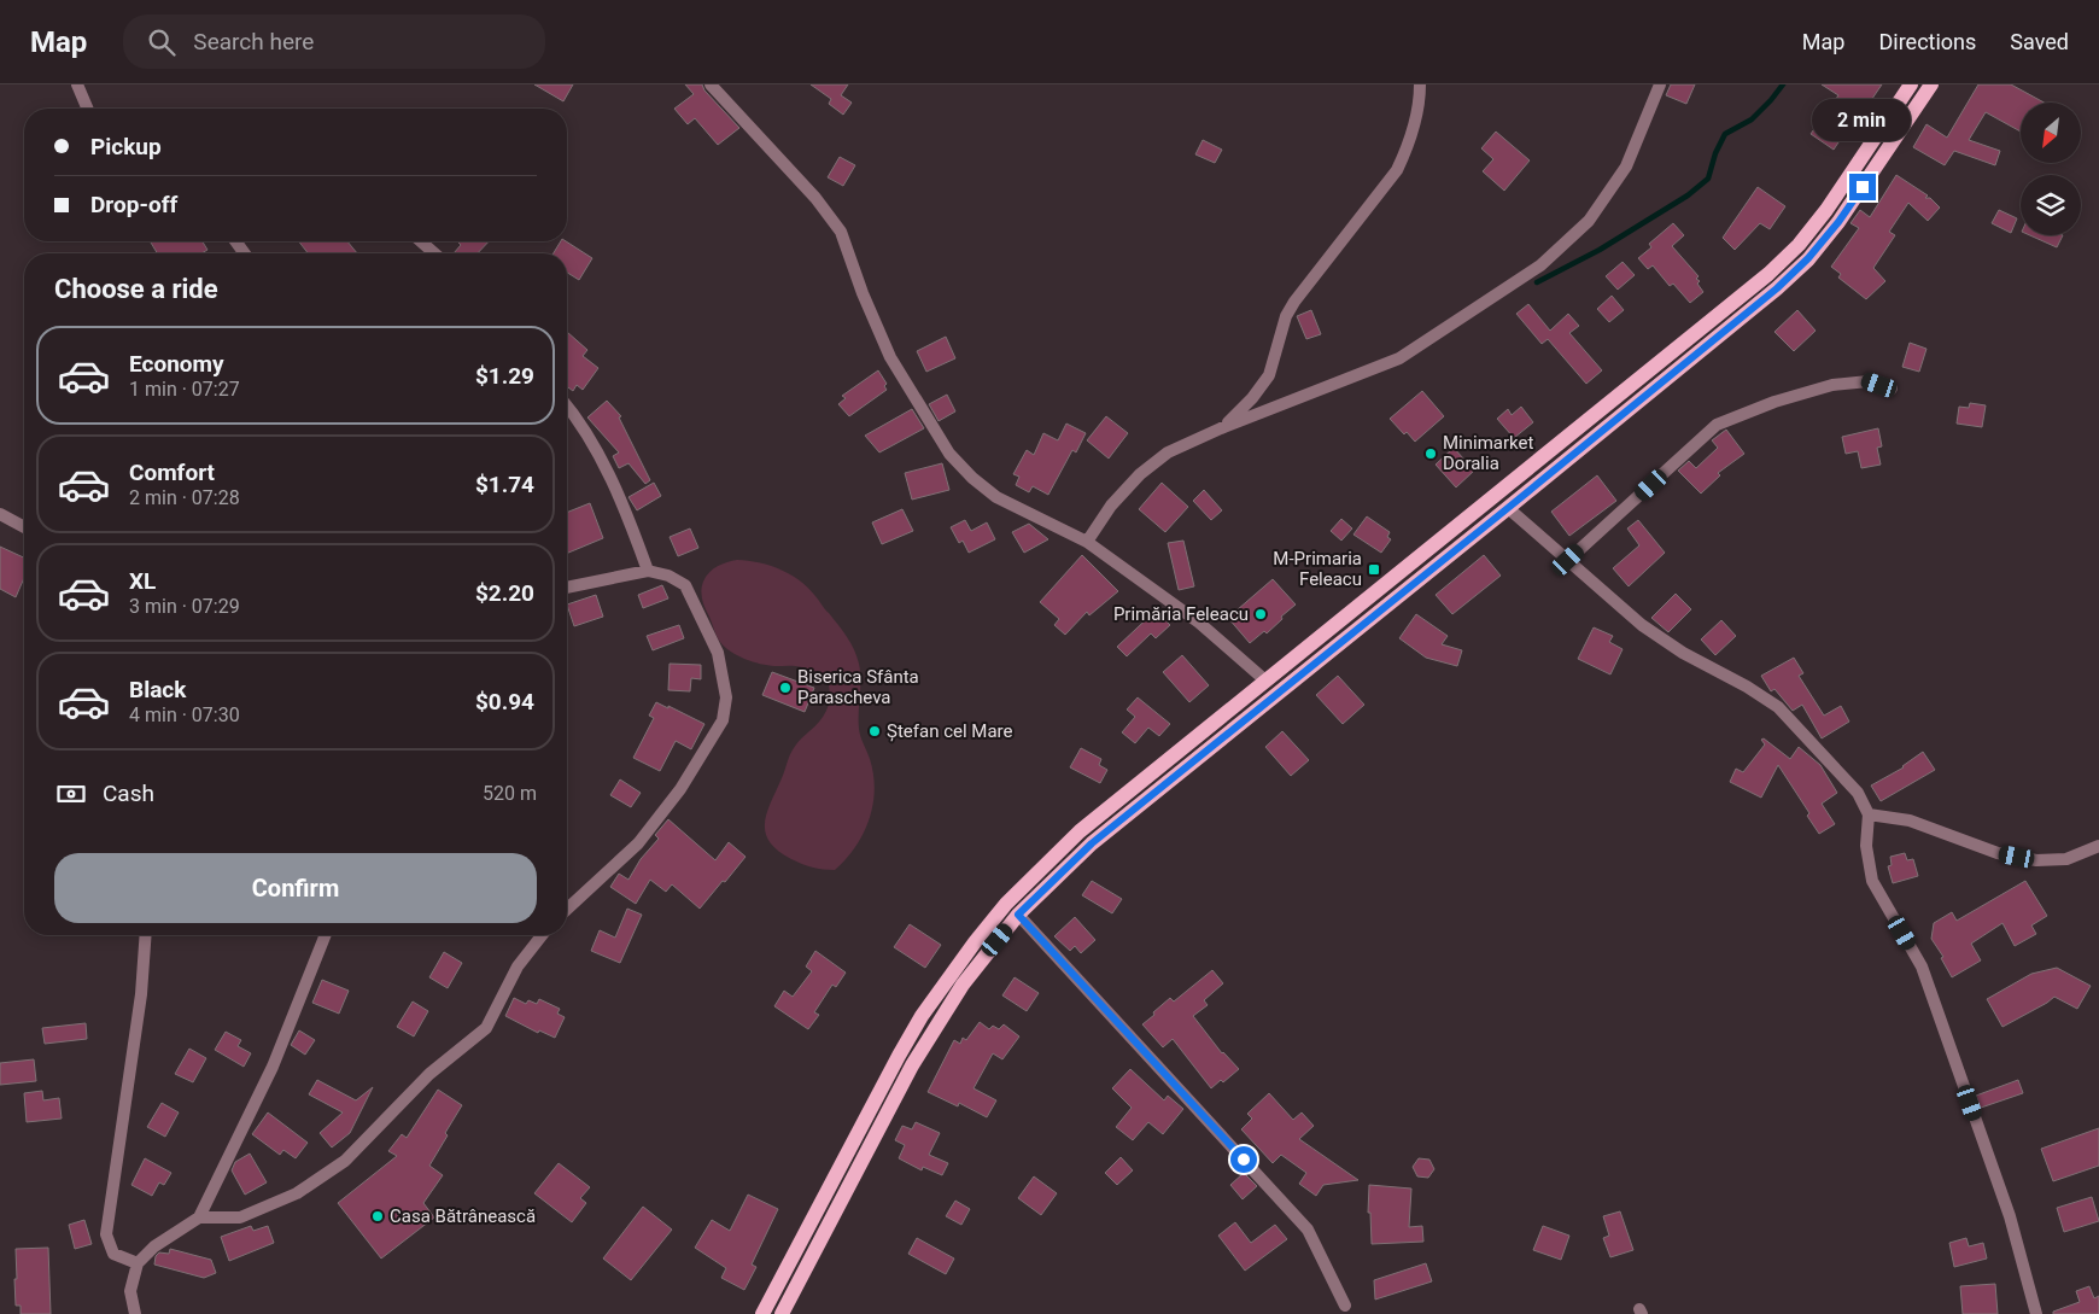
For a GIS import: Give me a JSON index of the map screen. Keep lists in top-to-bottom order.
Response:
{
  "places": {
    "other": [
      "Minimarket Doralia",
      "Primăria Feleacu",
      "Biserica Sfânta Parascheva",
      "Ștefan cel Mare",
      "Casa Bătrânească"
    ],
    "transit": ["M-Primaria Feleacu"]
  },
  "north": "bottom left",
  "page": {
    "header": "Map",
    "search": "Search here",
    "nav": ["Map", "Directions", "Saved"],
    "bubble": "2 min",
    "banner": ["Pickup", "Drop-off"],
    "heading": "Choose a ride",
    "list": [
      {
        "name": "Economy",
        "note": "1 min · 07:27",
        "value": "$1.29"
      },
      {
        "name": "Comfort",
        "note": "2 min · 07:28",
        "value": "$1.74"
      },
      {
        "name": "XL",
        "note": "3 min · 07:29",
        "value": "$2.20"
      },
      {
        "name": "Black",
        "note": "4 min · 07:30",
        "value": "$0.94"
      }
    ],
    "pay": ["Cash", "520 m"],
    "buttons": "Confirm"
  }
}
